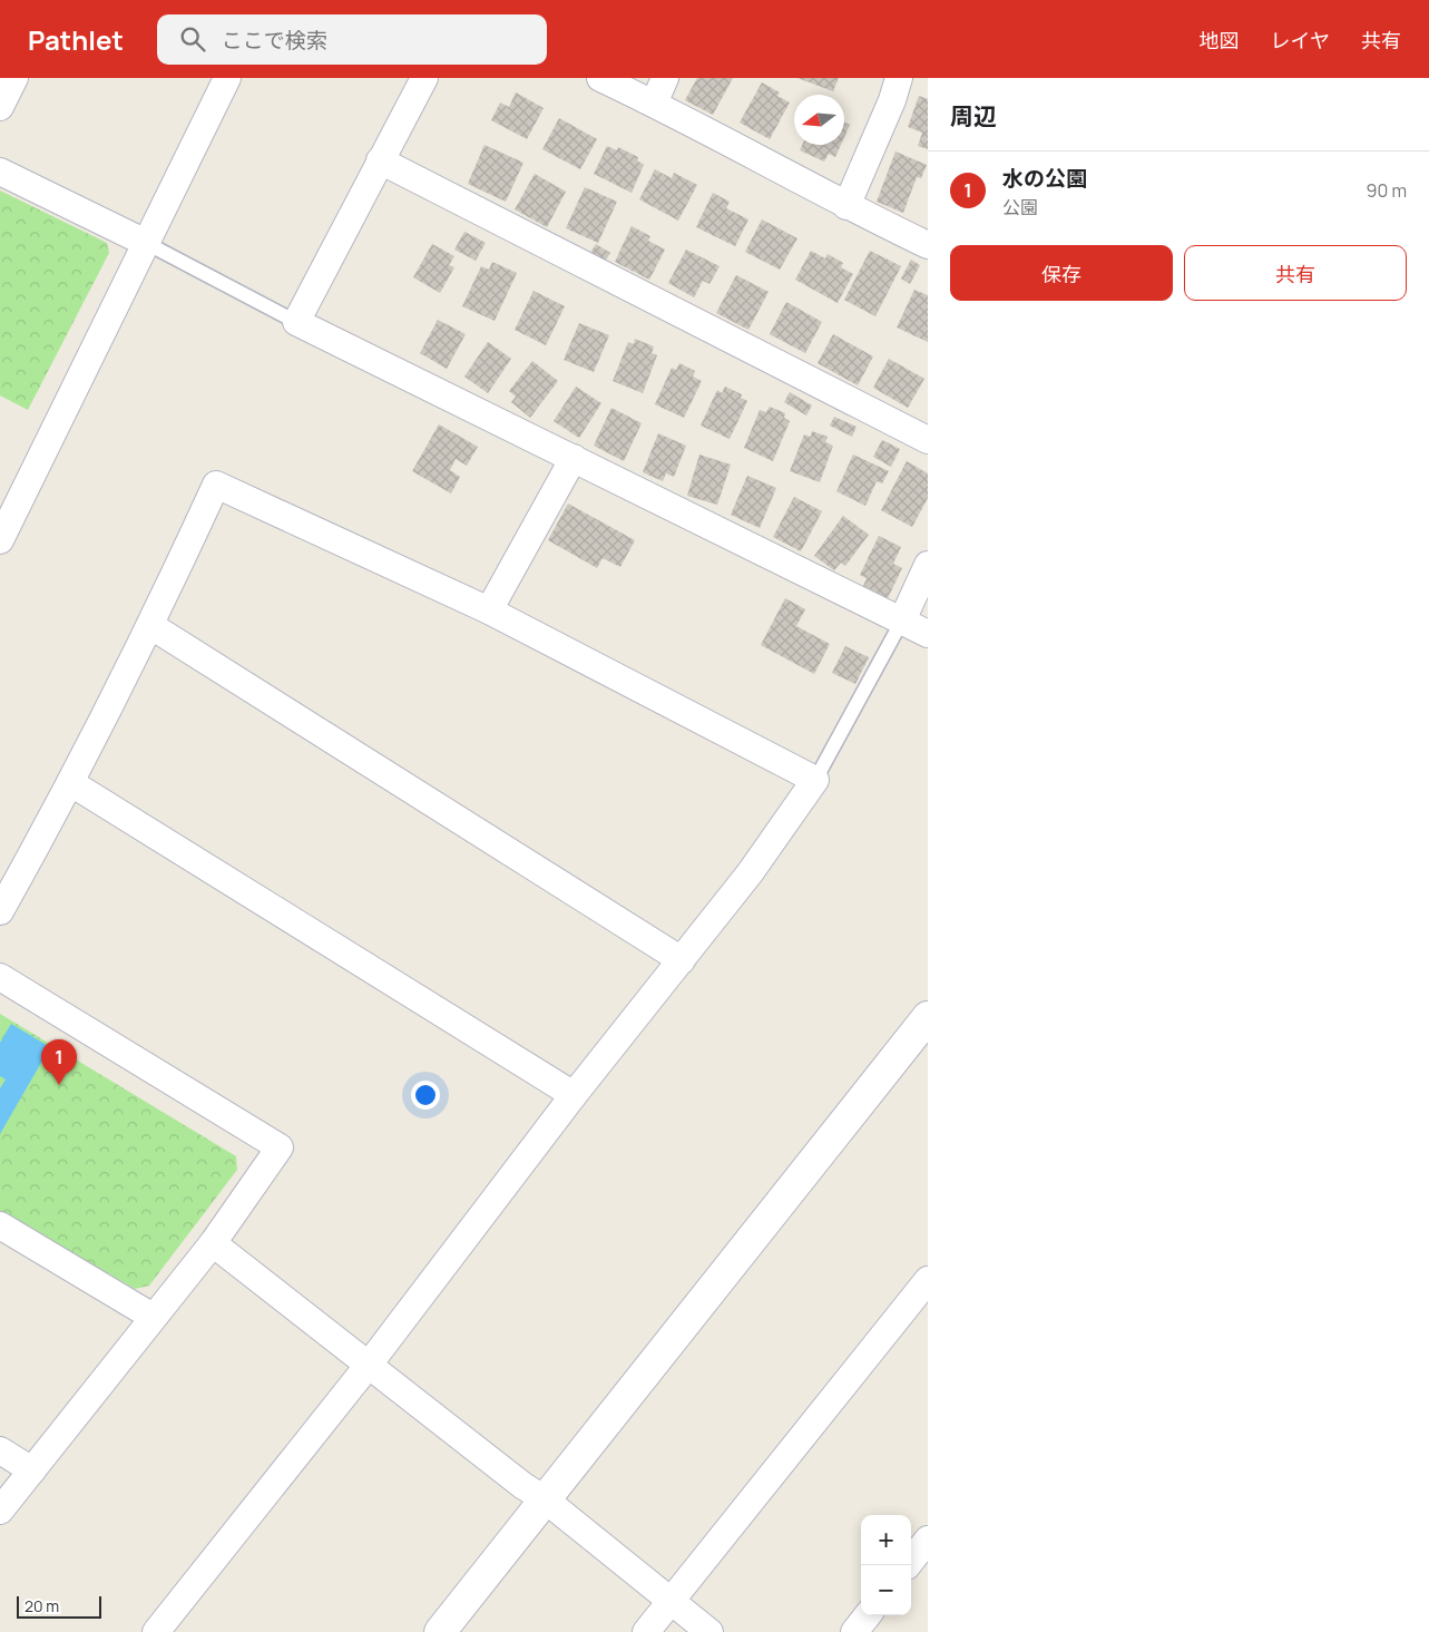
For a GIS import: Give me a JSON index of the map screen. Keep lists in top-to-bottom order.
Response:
{
  "scale_bar": "20 m",
  "north": "left",
  "page": {
    "header": "Pathlet",
    "search": "ここで検索",
    "nav": ["地図", "レイヤ", "共有"],
    "heading": "周辺",
    "list": [
      {
        "mark": "1",
        "name": "水の公園",
        "note": "公園",
        "value": "90 m"
      }
    ],
    "buttons": ["保存", "共有"],
    "pins": "1",
    "map_buttons": ["+", "−"],
    "scale": "20 m"
  }
}
